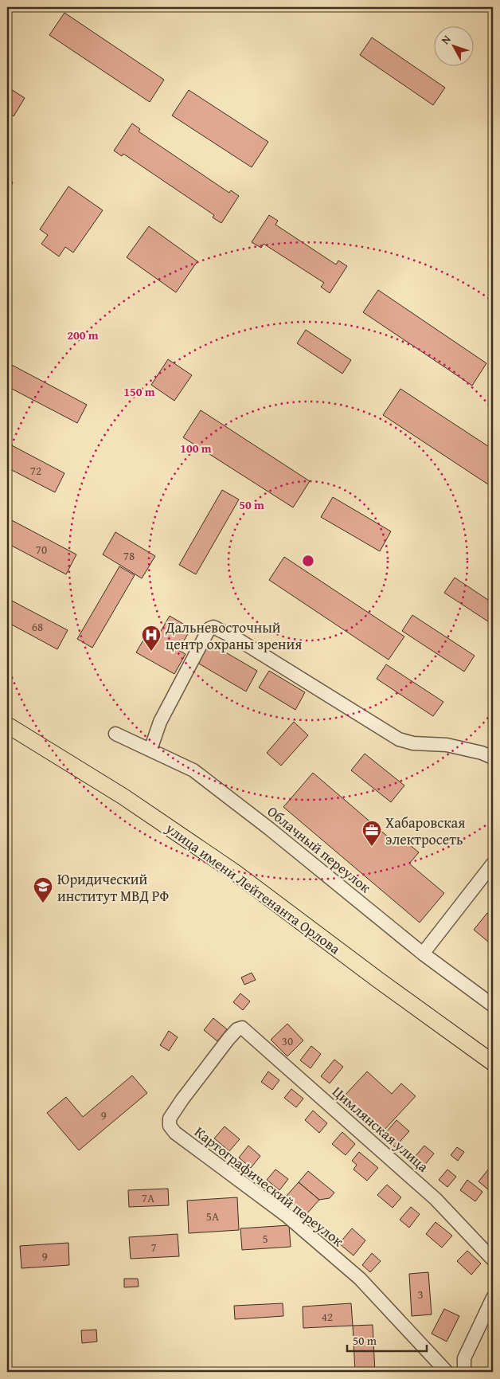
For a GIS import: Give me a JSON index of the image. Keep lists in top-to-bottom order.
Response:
{
  "streets": {
    "main road": ["улица имени Лейтенанта Орлова"],
    "street": ["Облачный переулок", "Цимлянская улица", "Картографический переулок"]
  },
  "crossings": [
    ["Цимлянская улица", "Картографический переулок"]
  ],
  "places": {
    "hospital": ["Дальневосточный центр охраны зрения"],
    "office": ["Хабаровская электросеть"],
    "school or university": ["Юридический институт МВД РФ"]
  },
  "house_numbers": [
    "72",
    "70",
    "78",
    "68",
    "30",
    "9",
    "7А",
    "5А",
    "5",
    "7",
    "9",
    "3",
    "42"
  ],
  "scale_bar": "50 m",
  "north": "top left",
  "rings": [
    "200 m",
    "150 m",
    "100 m",
    "50 m"
  ]
}
